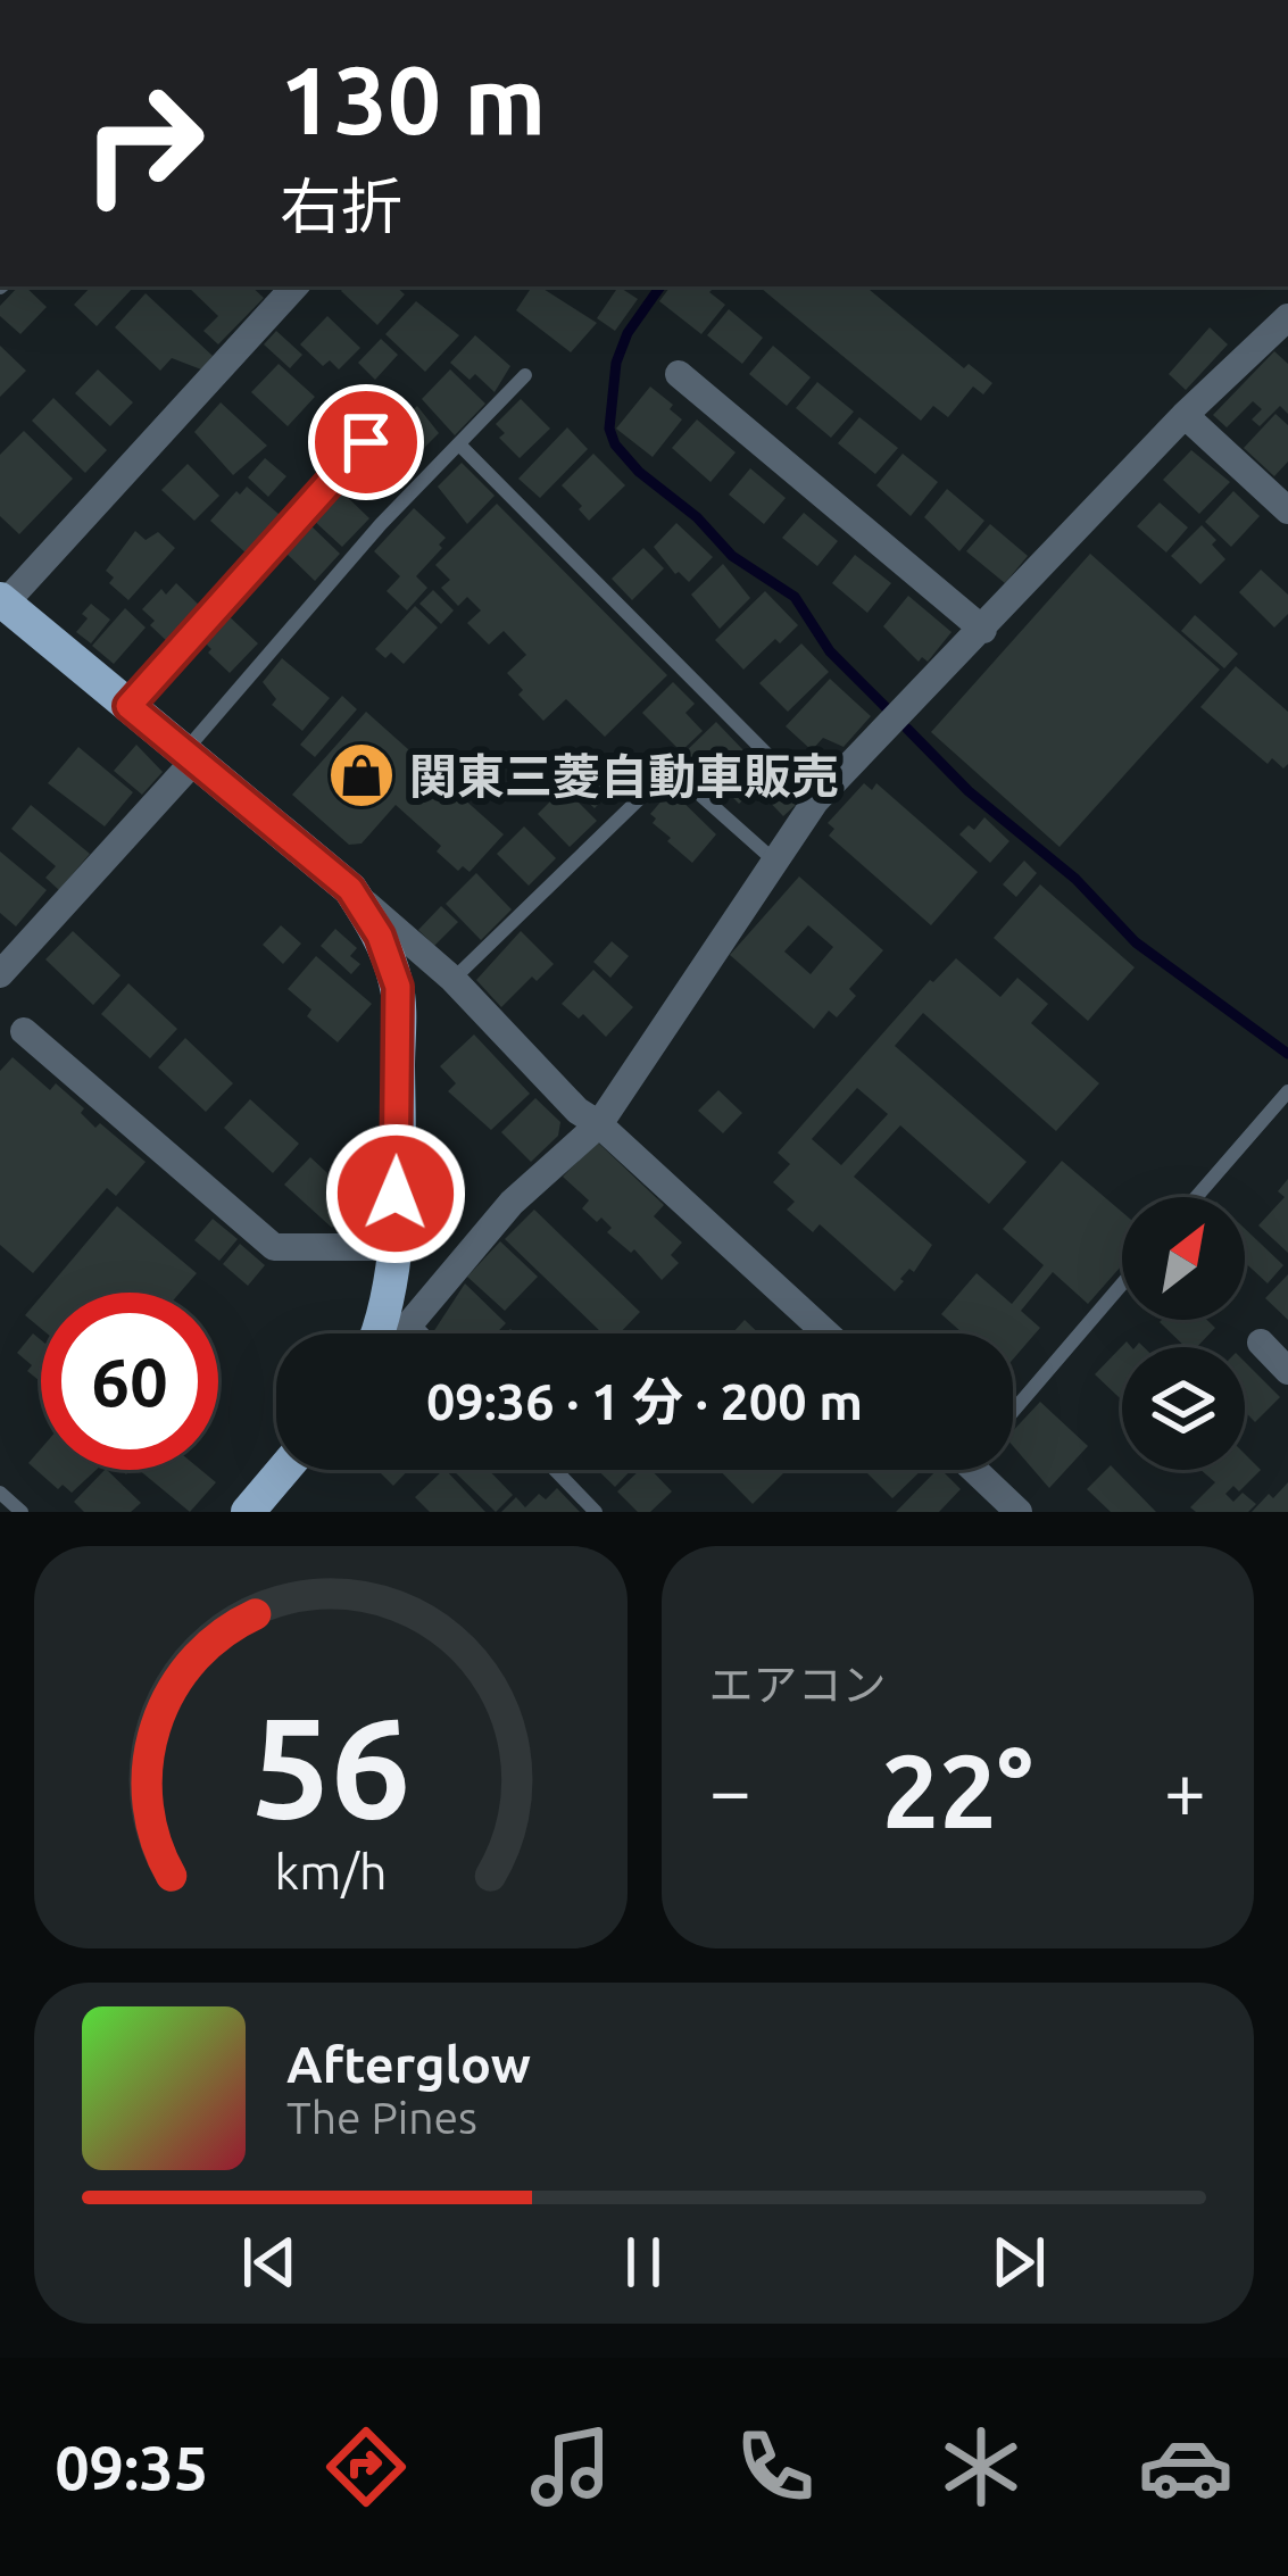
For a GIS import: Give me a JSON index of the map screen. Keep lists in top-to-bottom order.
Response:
{
  "places": {
    "shop": ["関東三菱自動車販売"]
  },
  "north": "top right",
  "page": {
    "turn": ["130 m", "右折"],
    "limit": "60",
    "trip": "09:36 · 1 分 · 200 m",
    "tile": "エアコン",
    "heat": ["−", "22°", "+"],
    "song": ["Afterglow", "The Pines"],
    "tabs": "09:35",
    "gauge": ["56", "km/h"]
  }
}
